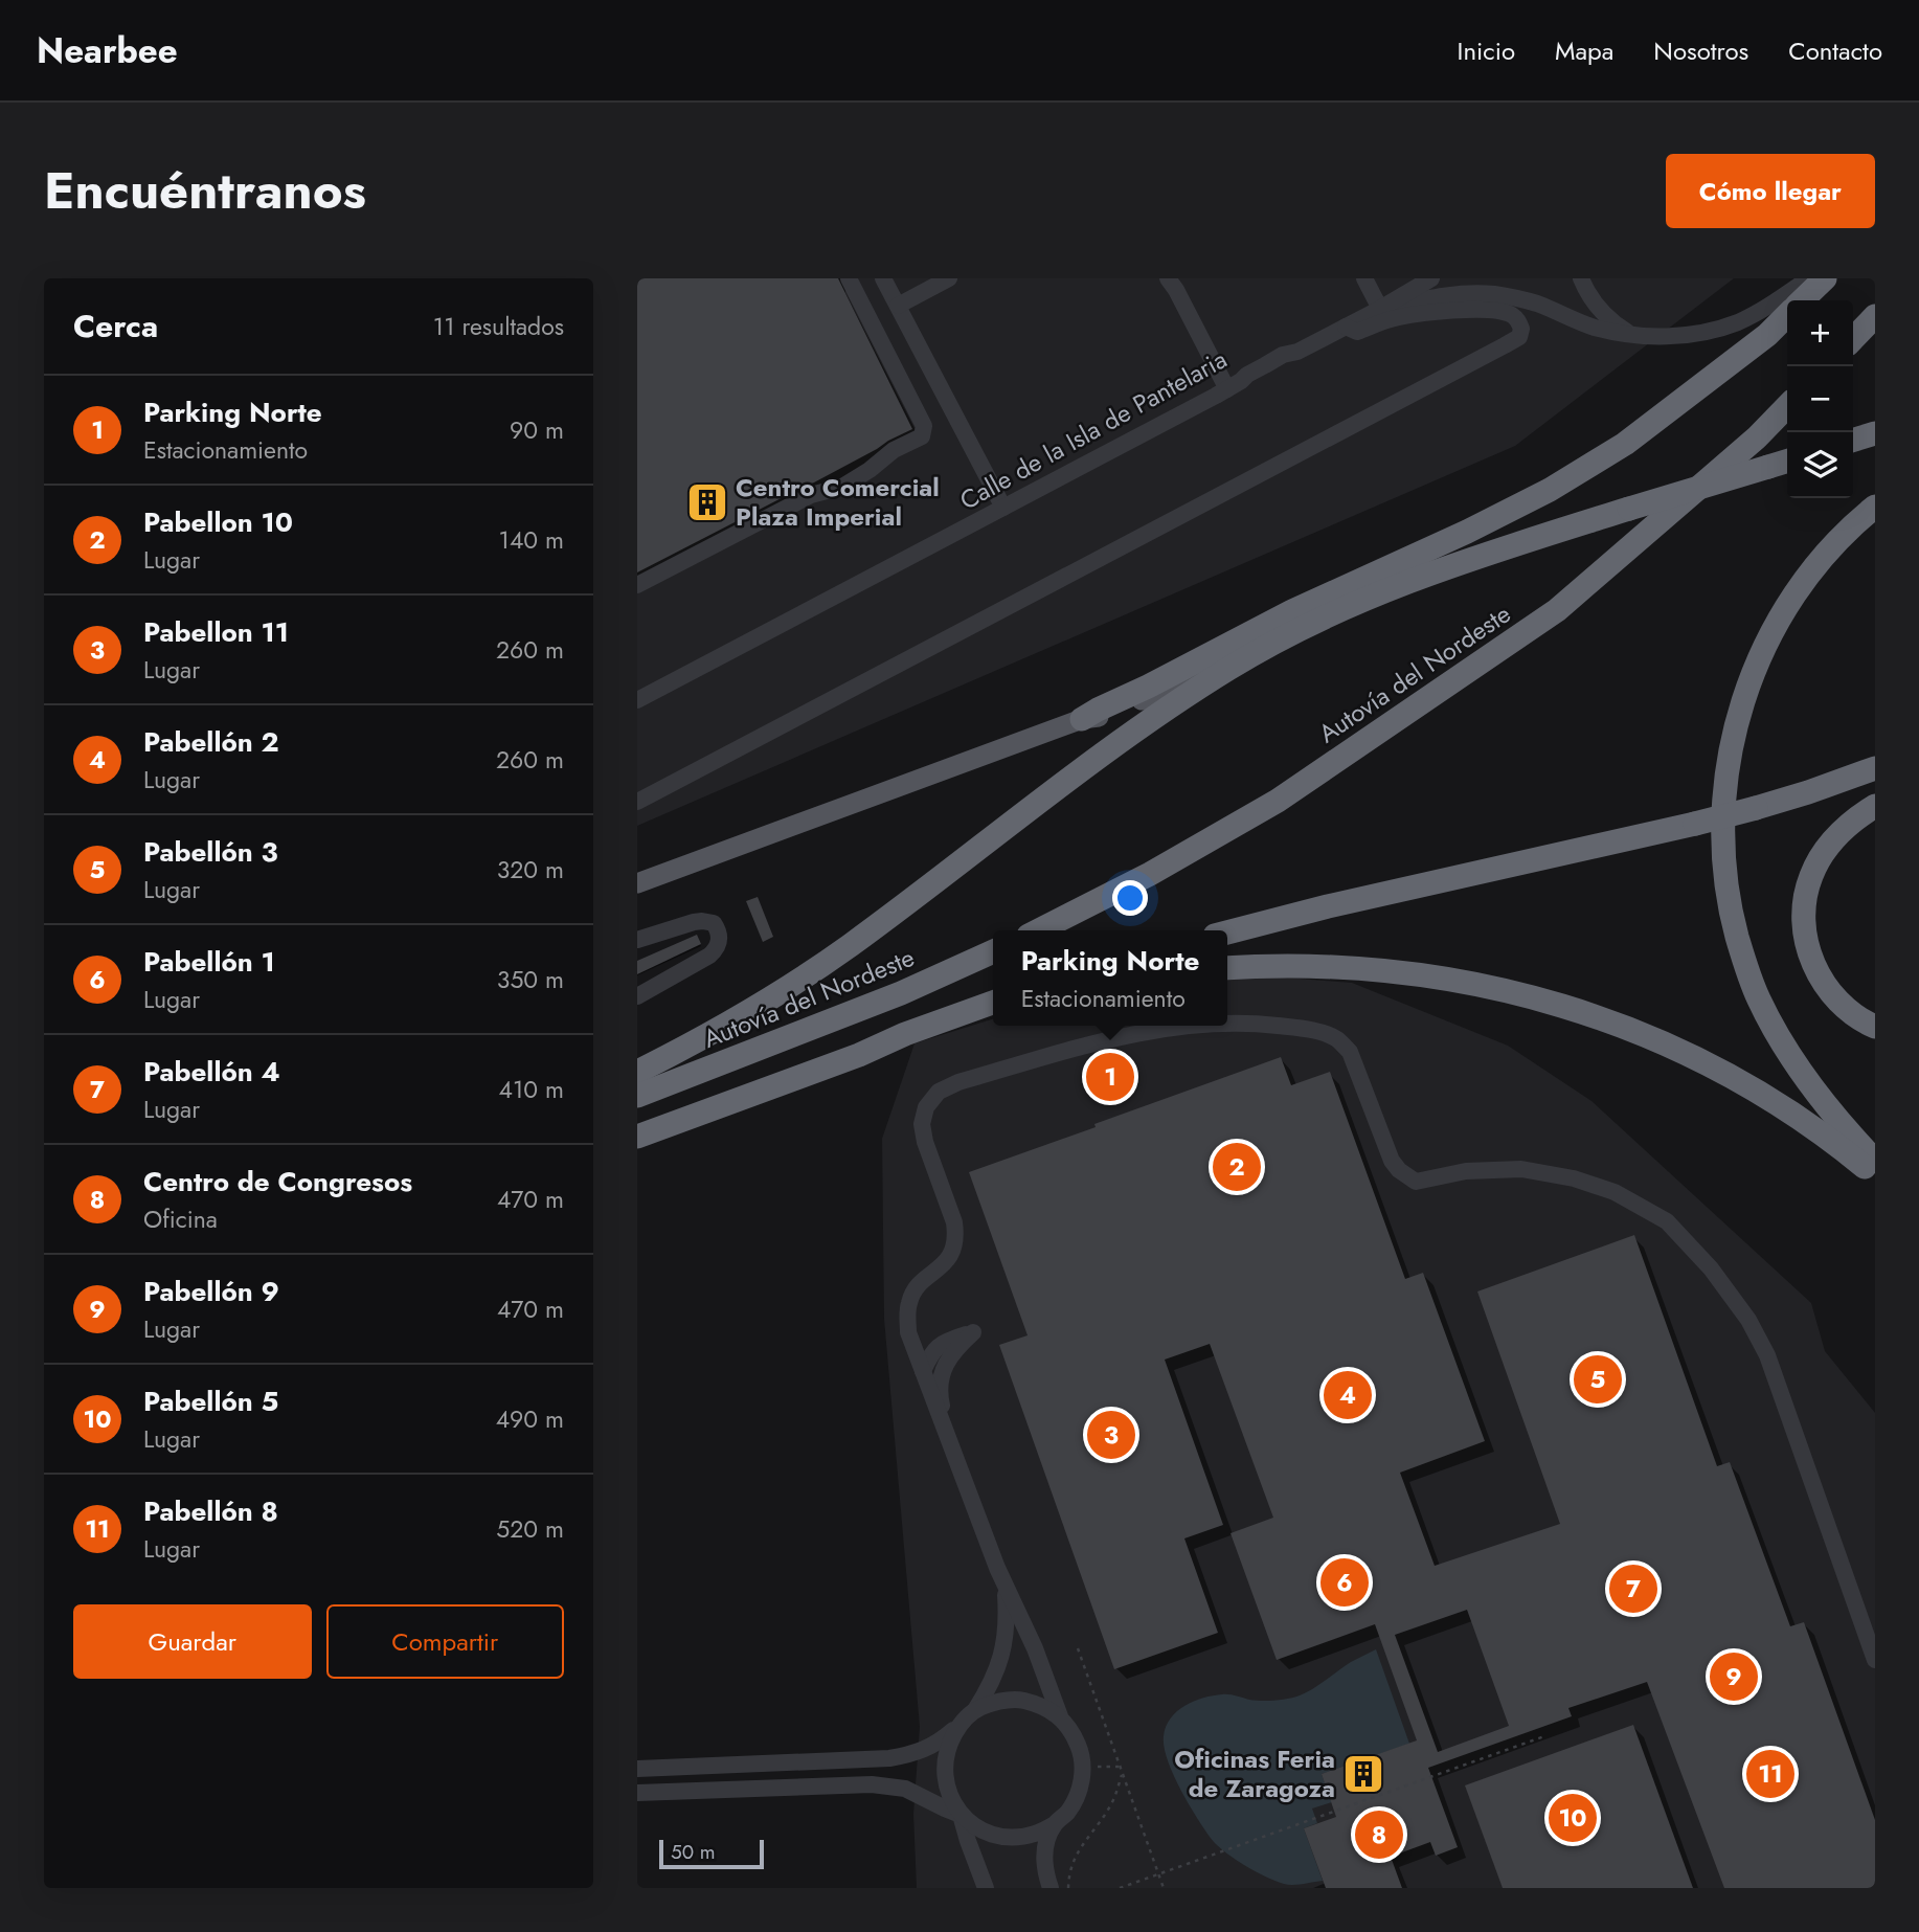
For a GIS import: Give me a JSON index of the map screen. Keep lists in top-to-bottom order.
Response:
{
  "streets": {
    "highway": ["Autovía del Nordeste"],
    "lane": ["Calle de la Isla de Pantelaria"]
  },
  "places": {
    "building": ["Centro Comercial Plaza Imperial", "Oficinas Feria de Zaragoza"]
  },
  "scale_bar": "50 m",
  "page": {
    "header": "Nearbee",
    "nav": [
      "Inicio",
      "Mapa",
      "Nosotros",
      "Contacto"
    ],
    "title": "Encuéntranos",
    "buttons": [
      "Cómo llegar",
      ["Guardar", "Compartir"]
    ],
    "heading": ["Cerca", "11 resultados"],
    "map_buttons": ["+", "−"],
    "list": [
      {
        "mark": "1",
        "name": "Parking Norte",
        "note": "Estacionamiento",
        "value": "90 m"
      },
      {
        "mark": "2",
        "name": "Pabellon 10",
        "note": "Lugar",
        "value": "140 m"
      },
      {
        "mark": "3",
        "name": "Pabellon 11",
        "note": "Lugar",
        "value": "260 m"
      },
      {
        "mark": "4",
        "name": "Pabellón 2",
        "note": "Lugar",
        "value": "260 m"
      },
      {
        "mark": "5",
        "name": "Pabellón 3",
        "note": "Lugar",
        "value": "320 m"
      },
      {
        "mark": "6",
        "name": "Pabellón 1",
        "note": "Lugar",
        "value": "350 m"
      },
      {
        "mark": "7",
        "name": "Pabellón 4",
        "note": "Lugar",
        "value": "410 m"
      },
      {
        "mark": "8",
        "name": "Centro de Congresos",
        "note": "Oficina",
        "value": "470 m"
      },
      {
        "mark": "9",
        "name": "Pabellón 9",
        "note": "Lugar",
        "value": "470 m"
      },
      {
        "mark": "10",
        "name": "Pabellón 5",
        "note": "Lugar",
        "value": "490 m"
      },
      {
        "mark": "11",
        "name": "Pabellón 8",
        "note": "Lugar",
        "value": "520 m"
      }
    ],
    "popup": ["Parking Norte", "Estacionamiento"],
    "pins": [
      "1",
      "2",
      "5",
      "4",
      "3",
      "6",
      "7",
      "9",
      "11",
      "10",
      "8"
    ],
    "scale": "50 m"
  }
}
